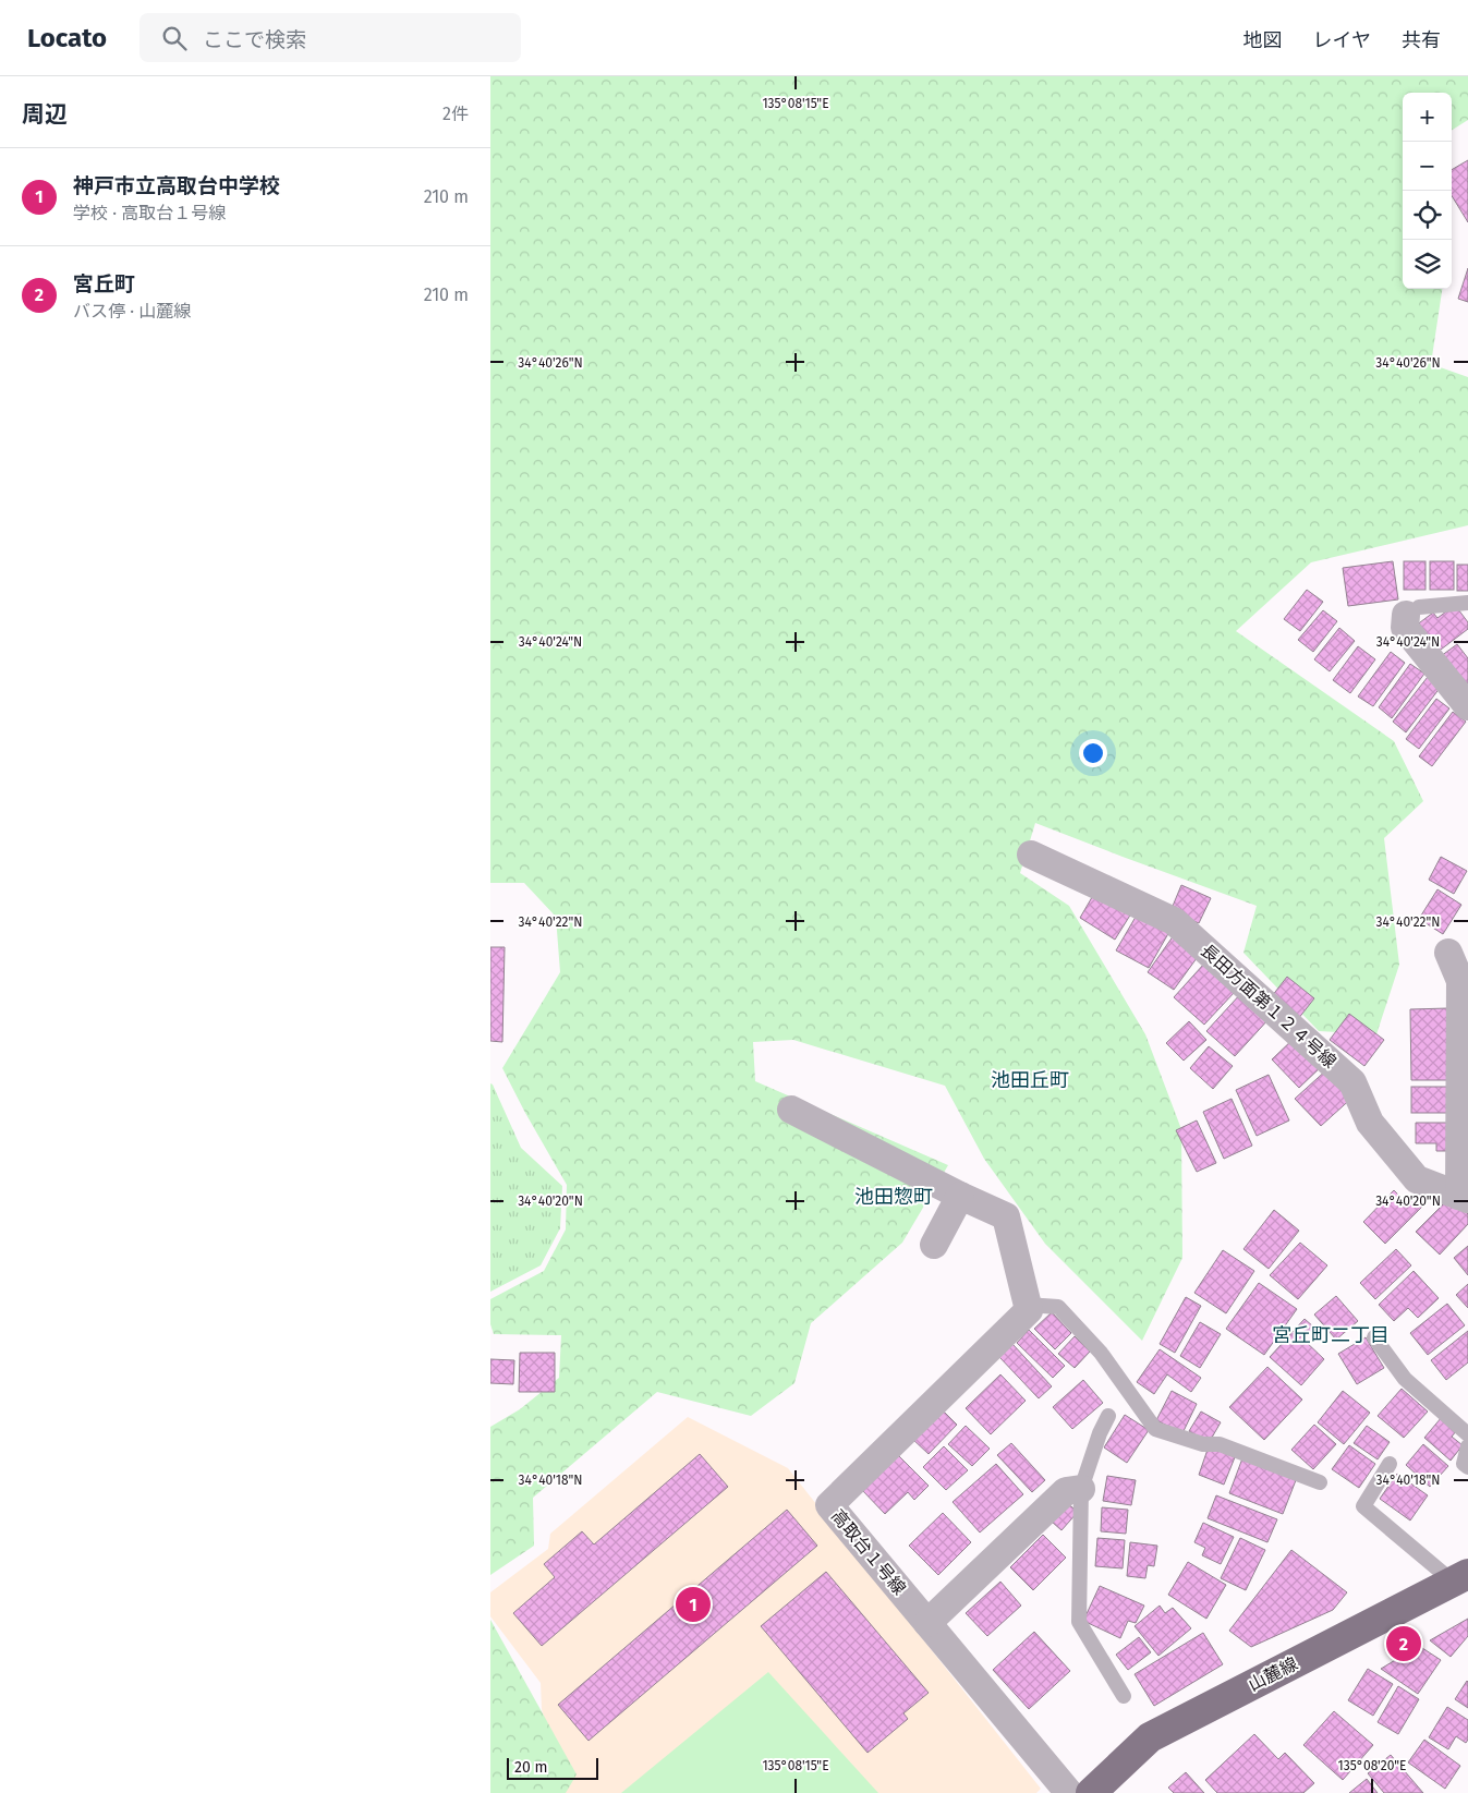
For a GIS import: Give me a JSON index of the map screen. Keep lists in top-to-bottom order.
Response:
{
  "streets": {
    "main road": ["山麓線"],
    "street": ["長田方面第１２４号線", "高取台１号線"]
  },
  "districts": ["池田丘町", "池田惣町", "宮丘町二丁目"],
  "scale_bar": "20 m",
  "page": {
    "header": "Locato",
    "search": "ここで検索",
    "nav": ["地図", "レイヤ", "共有"],
    "heading": ["周辺", "2件"],
    "map_buttons": ["+", "−"],
    "list": [
      {
        "mark": "1",
        "name": "神戸市立高取台中学校",
        "note": "学校 · 高取台１号線",
        "value": "210 m"
      },
      {
        "mark": "2",
        "name": "宮丘町",
        "note": "バス停 · 山麓線",
        "value": "210 m"
      }
    ],
    "pins": ["1", "2"],
    "scale": "20 m"
  },
  "coordinates": [
    "135°08'15\"E",
    "34°40'26\"N",
    "34°40'24\"N",
    "34°40'22\"N",
    "34°40'20\"N",
    "34°40'18\"N",
    "135°08'20\"E"
  ]
}
